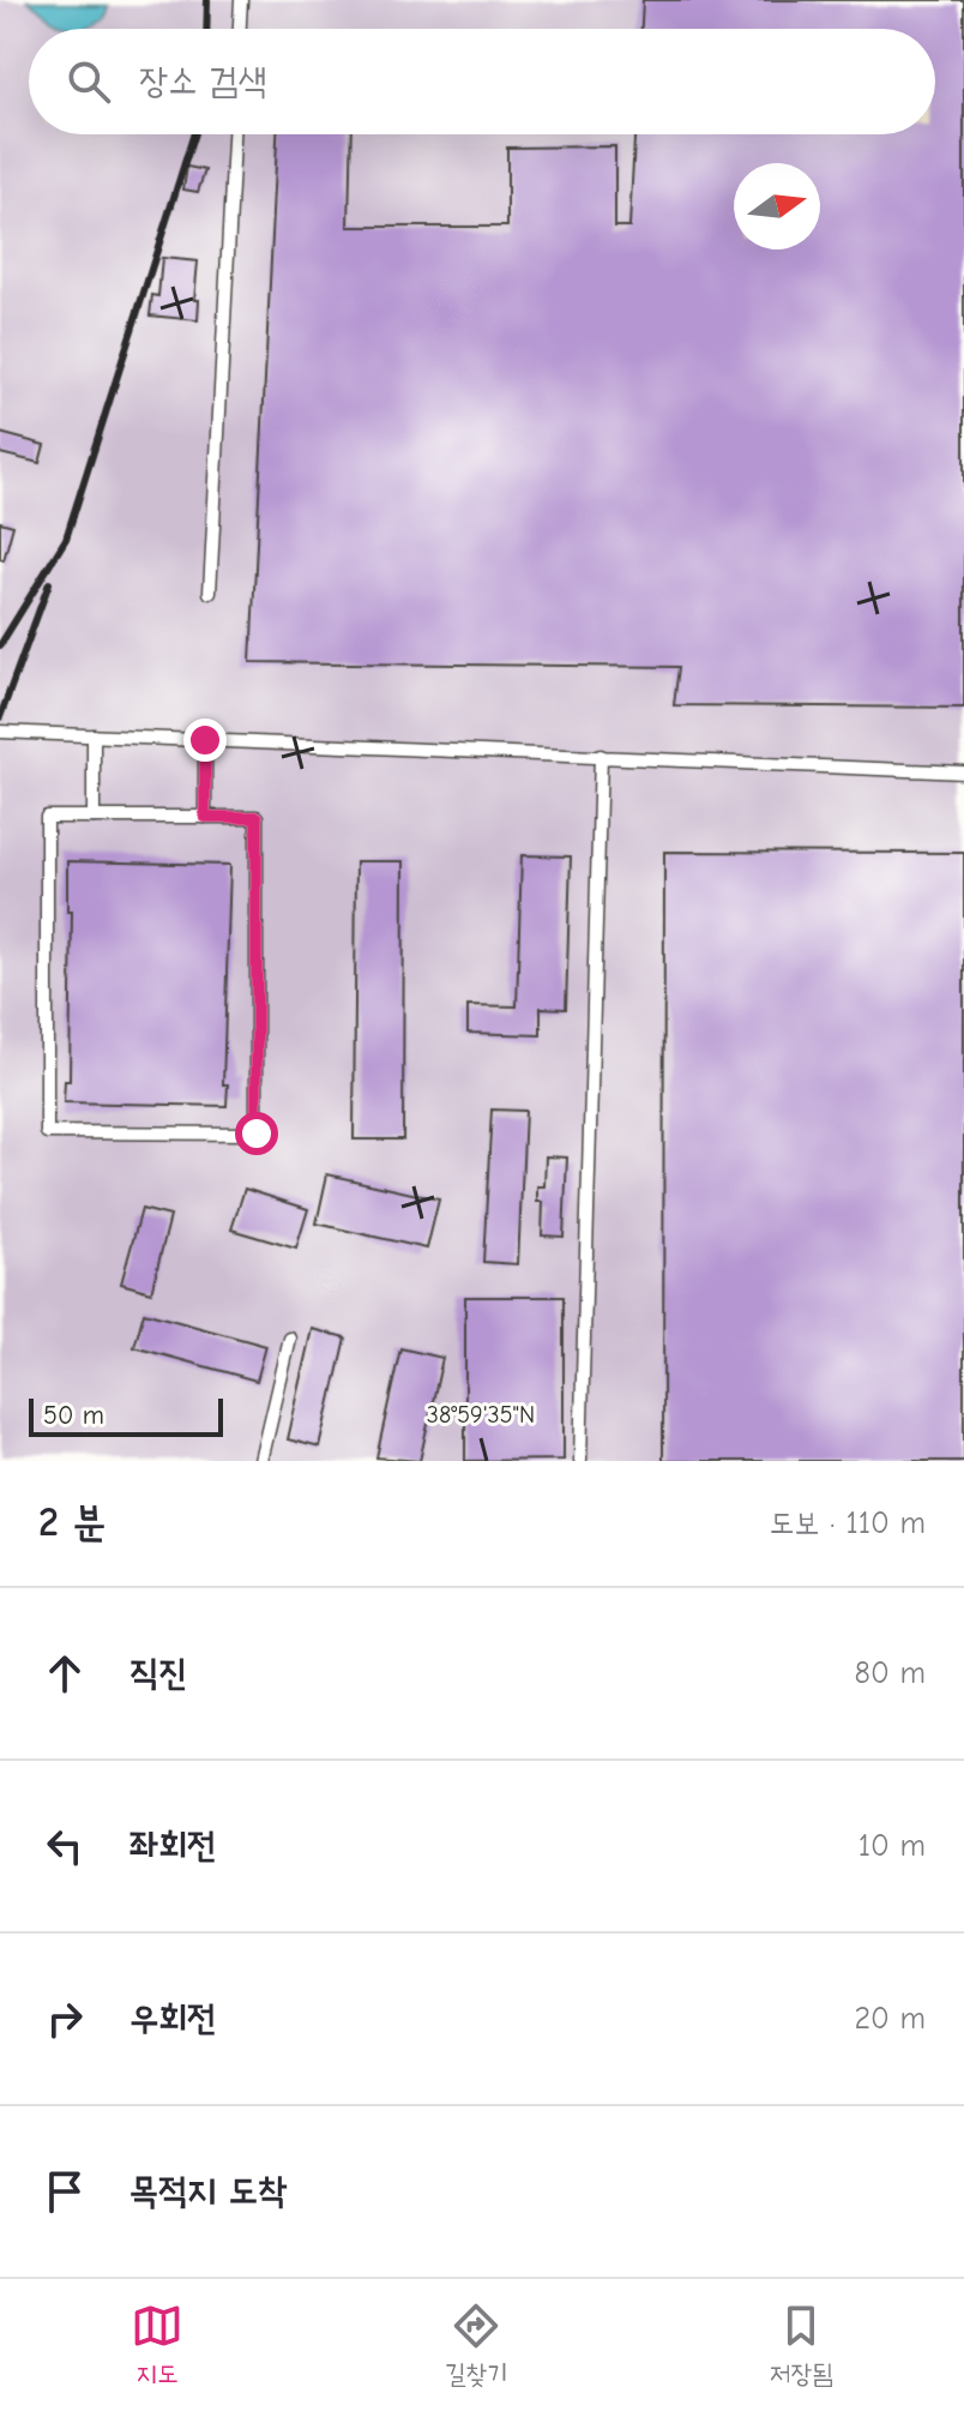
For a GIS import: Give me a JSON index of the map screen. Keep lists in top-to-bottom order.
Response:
{
  "scale_bar": "50 m",
  "north": "right",
  "page": {
    "search": "장소 검색",
    "scale": "50 m",
    "heading": ["2 분", "도보 · 110 m"],
    "list": [
      ["직진", "80 m"],
      ["좌회전", "10 m"],
      ["우회전", "20 m"],
      "목적지 도착"
    ],
    "nav": ["지도", "길찾기", "저장됨"]
  },
  "coordinates": ["38°59'35\"N"]
}
